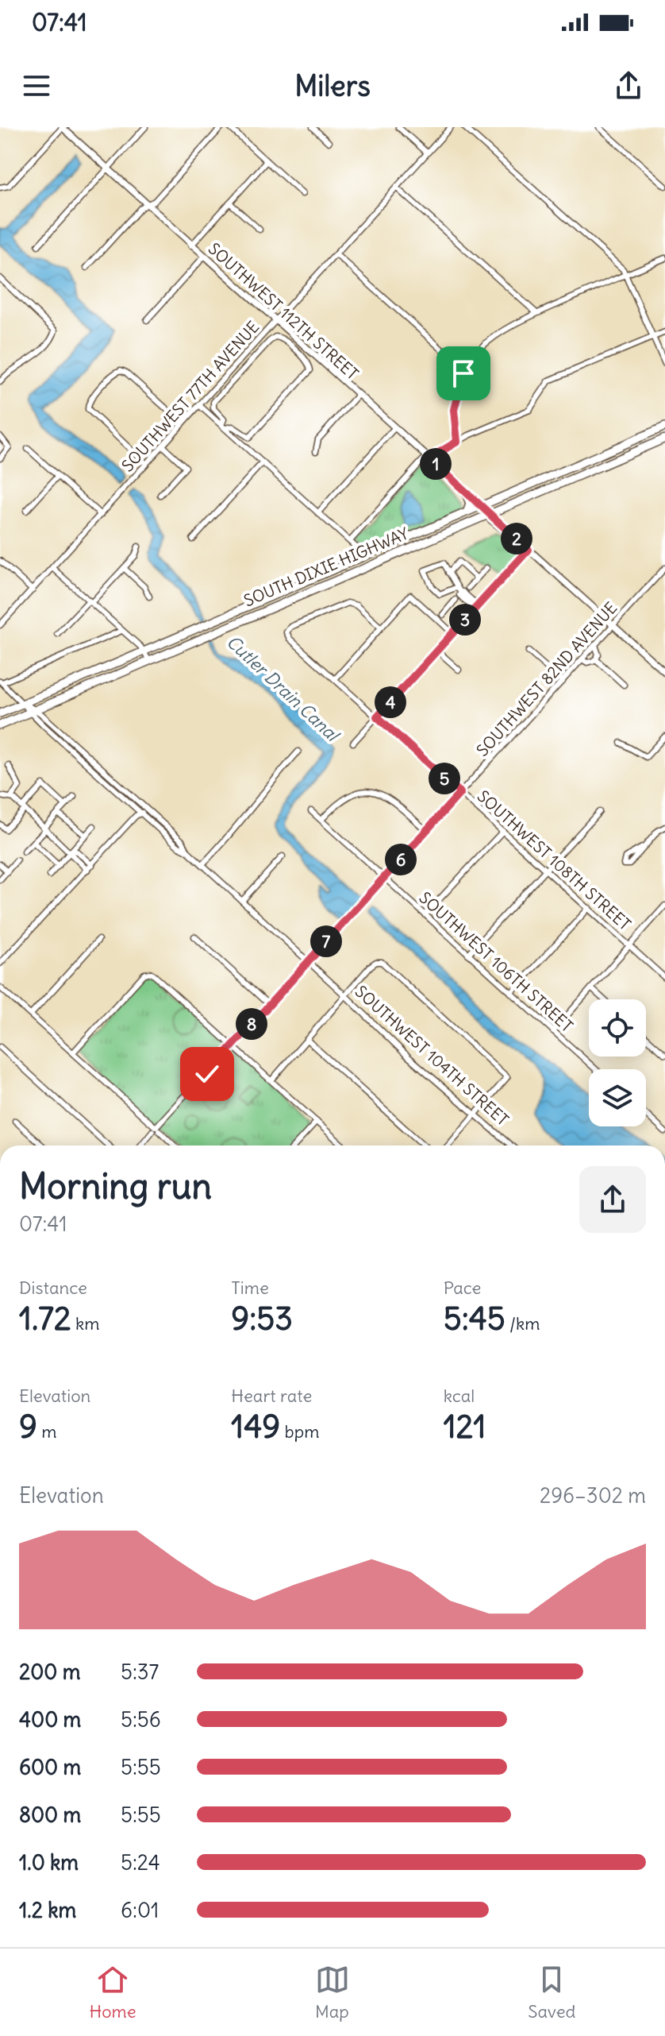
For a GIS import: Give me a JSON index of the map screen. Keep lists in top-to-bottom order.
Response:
{
  "streets": {
    "highway": ["SOUTH DIXIE HIGHWAY"],
    "main road": ["SOUTHWEST 112TH STREET"],
    "street": [
      "SOUTHWEST 77TH AVENUE",
      "SOUTHWEST 82ND AVENUE",
      "SOUTHWEST 108TH STREET",
      "SOUTHWEST 106TH STREET",
      "SOUTHWEST 104TH STREET"
    ]
  },
  "crossings": [
    ["SOUTHWEST 112TH STREET", "SOUTHWEST 77TH AVENUE"],
    ["SOUTHWEST 112TH STREET", "SOUTH DIXIE HIGHWAY"],
    ["SOUTHWEST 112TH STREET", "SOUTHWEST 82ND AVENUE"],
    ["SOUTH DIXIE HIGHWAY", "SOUTHWEST 104TH STREET"],
    ["SOUTHWEST 82ND AVENUE", "SOUTHWEST 108TH STREET"],
    ["SOUTHWEST 82ND AVENUE", "SOUTHWEST 106TH STREET"],
    ["SOUTHWEST 82ND AVENUE", "SOUTHWEST 104TH STREET"]
  ],
  "water": ["Cutler Drain Canal"],
  "page": {
    "status": "07:41",
    "header": "Milers",
    "pins": [
      "1",
      "2",
      "3",
      "4",
      "5",
      "6",
      "7",
      "8"
    ],
    "heading": ["Morning run", "07:41"],
    "stats": [
      ["Distance", "1.72 km"],
      ["Time", "9:53"],
      ["Pace", "5:45 /km"],
      ["Elevation", "9 m"],
      ["Heart rate", "149 bpm"],
      ["kcal", "121"]
    ],
    "chart": ["Elevation", "296–302 m"],
    "list": [
      {
        "name": "200 m",
        "note": "5:37"
      },
      {
        "name": "400 m",
        "note": "5:56"
      },
      {
        "name": "600 m",
        "note": "5:55"
      },
      {
        "name": "800 m",
        "note": "5:55"
      },
      {
        "name": "1.0 km",
        "note": "5:24"
      },
      {
        "name": "1.2 km",
        "note": "6:01"
      }
    ],
    "tabs": ["Home", "Map", "Saved"]
  }
}
